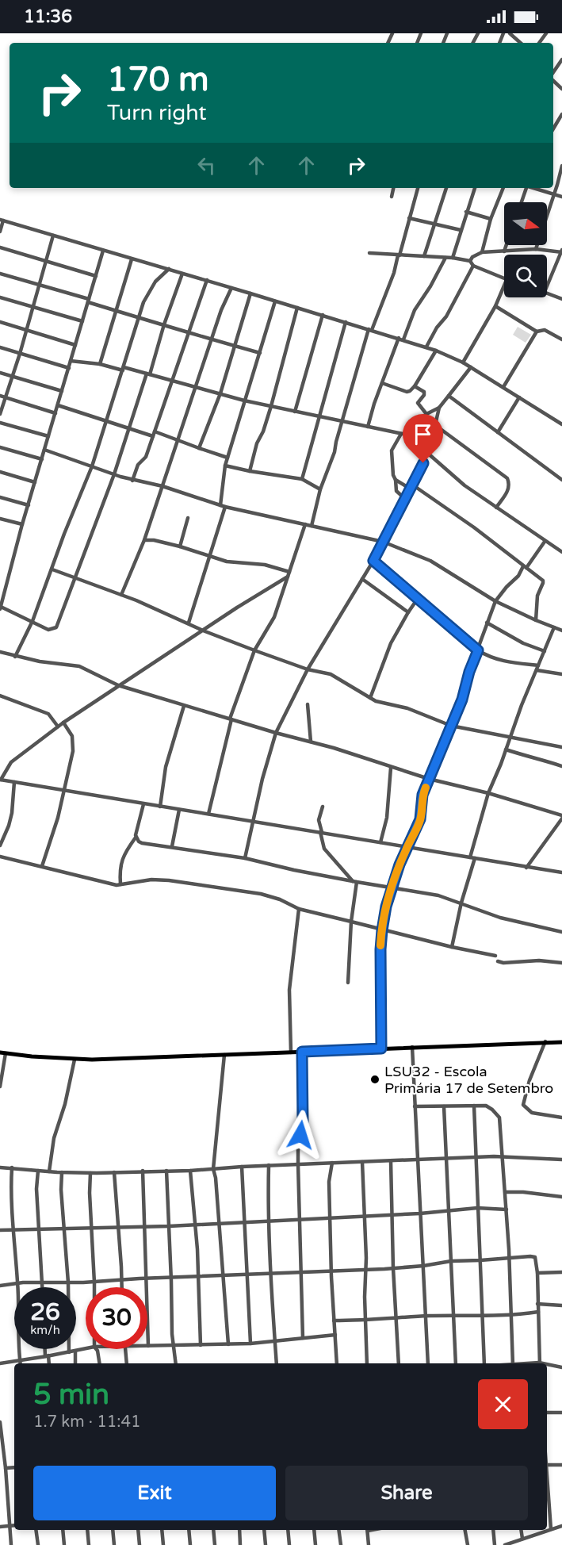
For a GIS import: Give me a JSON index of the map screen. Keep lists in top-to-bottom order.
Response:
{
  "places": ["LSU32 - Escola Primária 17 de Setembro"],
  "north": "right",
  "page": {
    "status": "11:36",
    "turn": ["170 m", "Turn right"],
    "speed": "26 km/h",
    "limit": "30",
    "heading": ["5 min", "1.7 km · 11:41"],
    "buttons": ["Exit", "Share"]
  }
}
